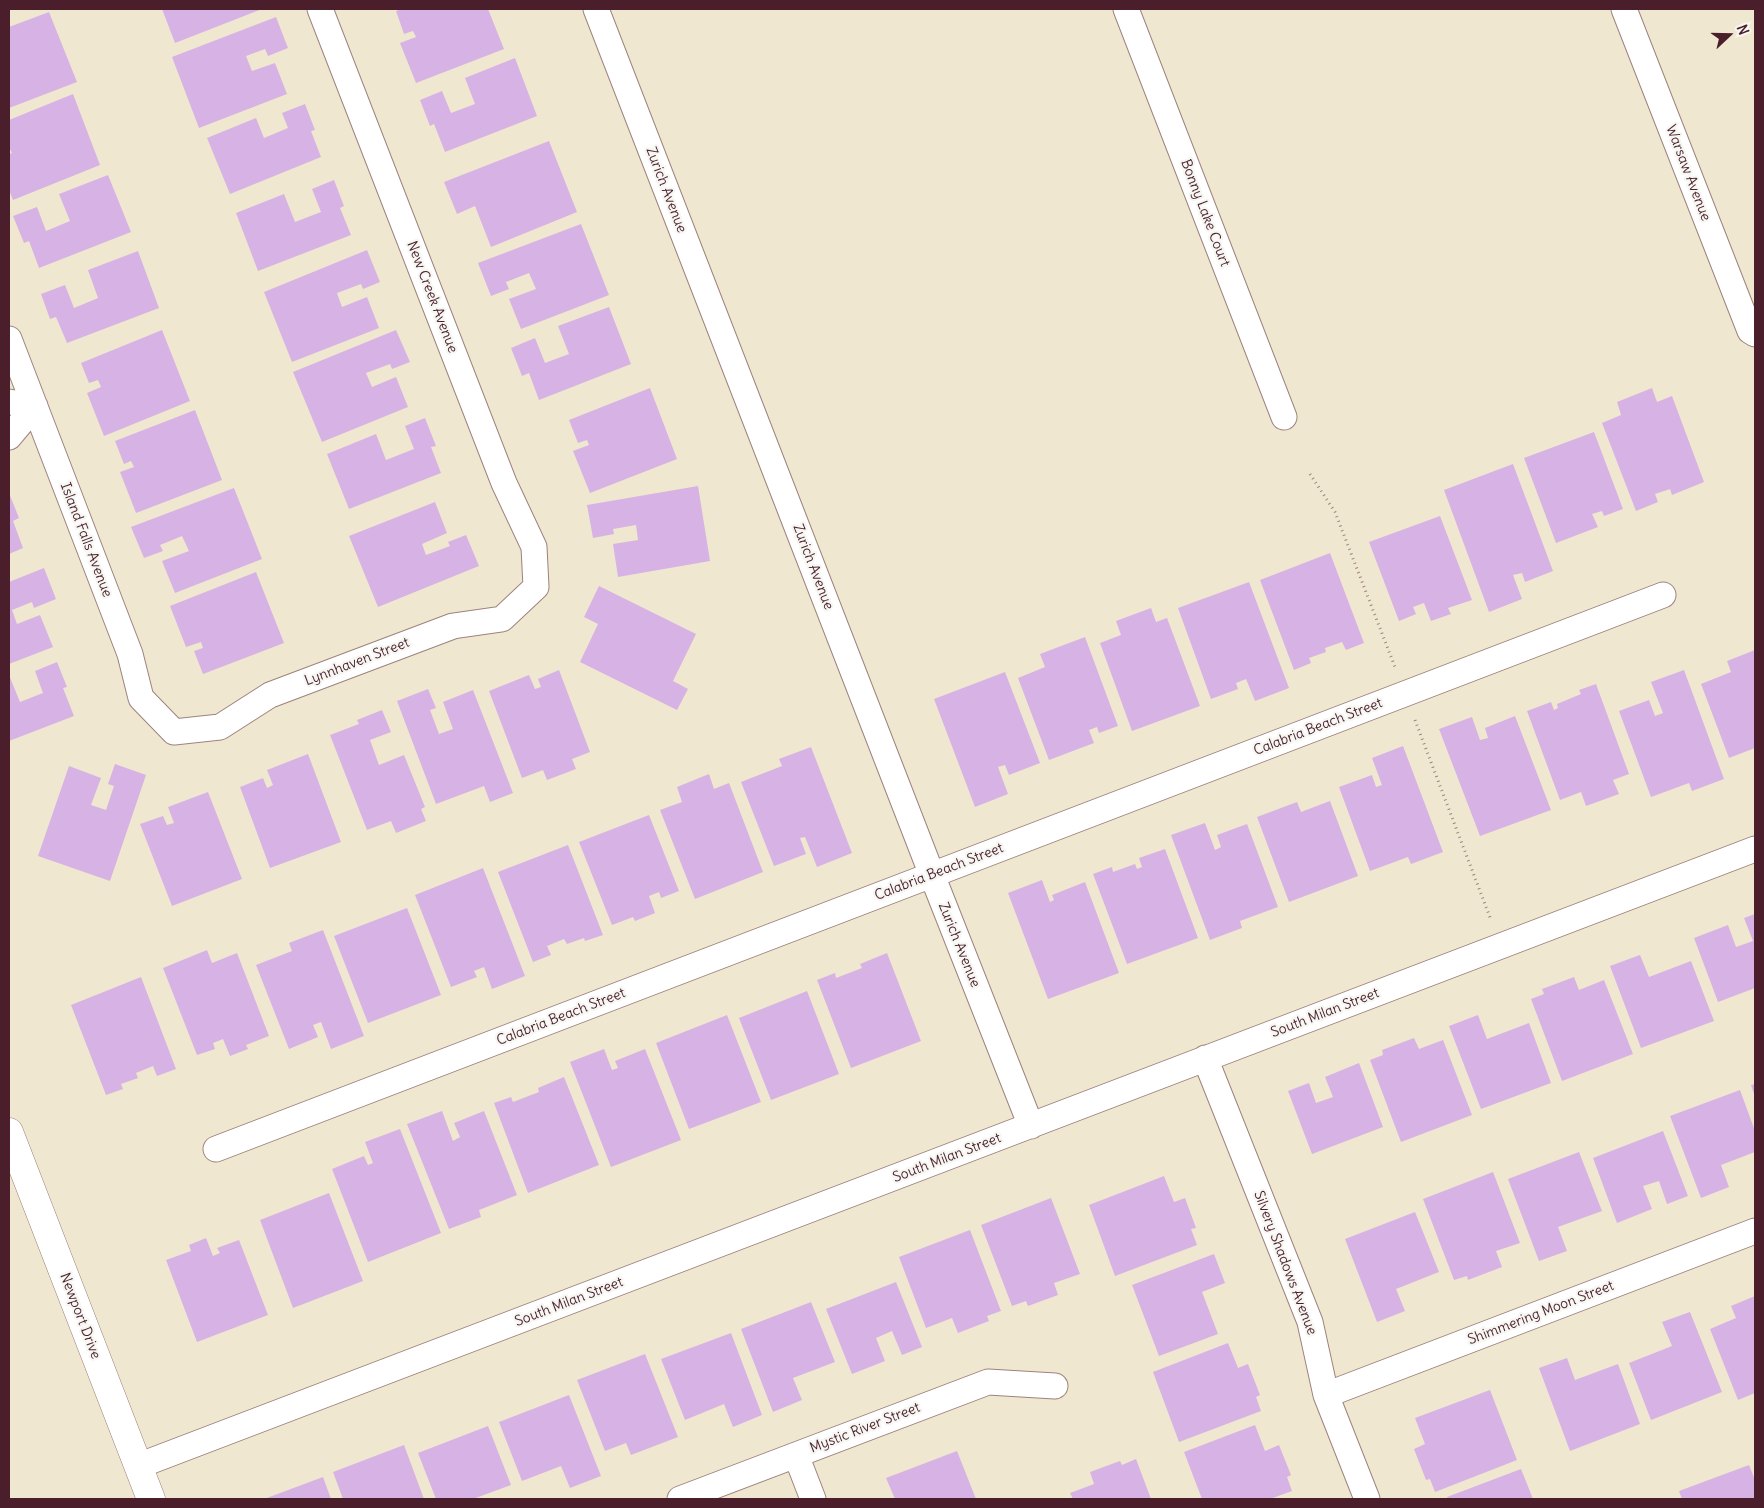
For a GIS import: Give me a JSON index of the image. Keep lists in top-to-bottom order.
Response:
{
  "streets": {
    "street": [
      "Warsaw Avenue",
      "Zurich Avenue",
      "Bonny Lake Court",
      "New Creek Avenue",
      "Island Falls Avenue",
      "Lynnhaven Street",
      "Calabria Beach Street",
      "South Milan Street",
      "Silvery Shadows Avenue",
      "Shimmering Moon Street",
      "Newport Drive",
      "Mystic River Street"
    ]
  },
  "crossings": [
    ["Zurich Avenue", "Calabria Beach Street"],
    ["Zurich Avenue", "South Milan Street"],
    ["New Creek Avenue", "Lynnhaven Street"],
    ["Island Falls Avenue", "Lynnhaven Street"],
    ["South Milan Street", "Silvery Shadows Avenue"],
    ["South Milan Street", "Newport Drive"],
    ["Silvery Shadows Avenue", "Shimmering Moon Street"]
  ],
  "north": "right"
}
